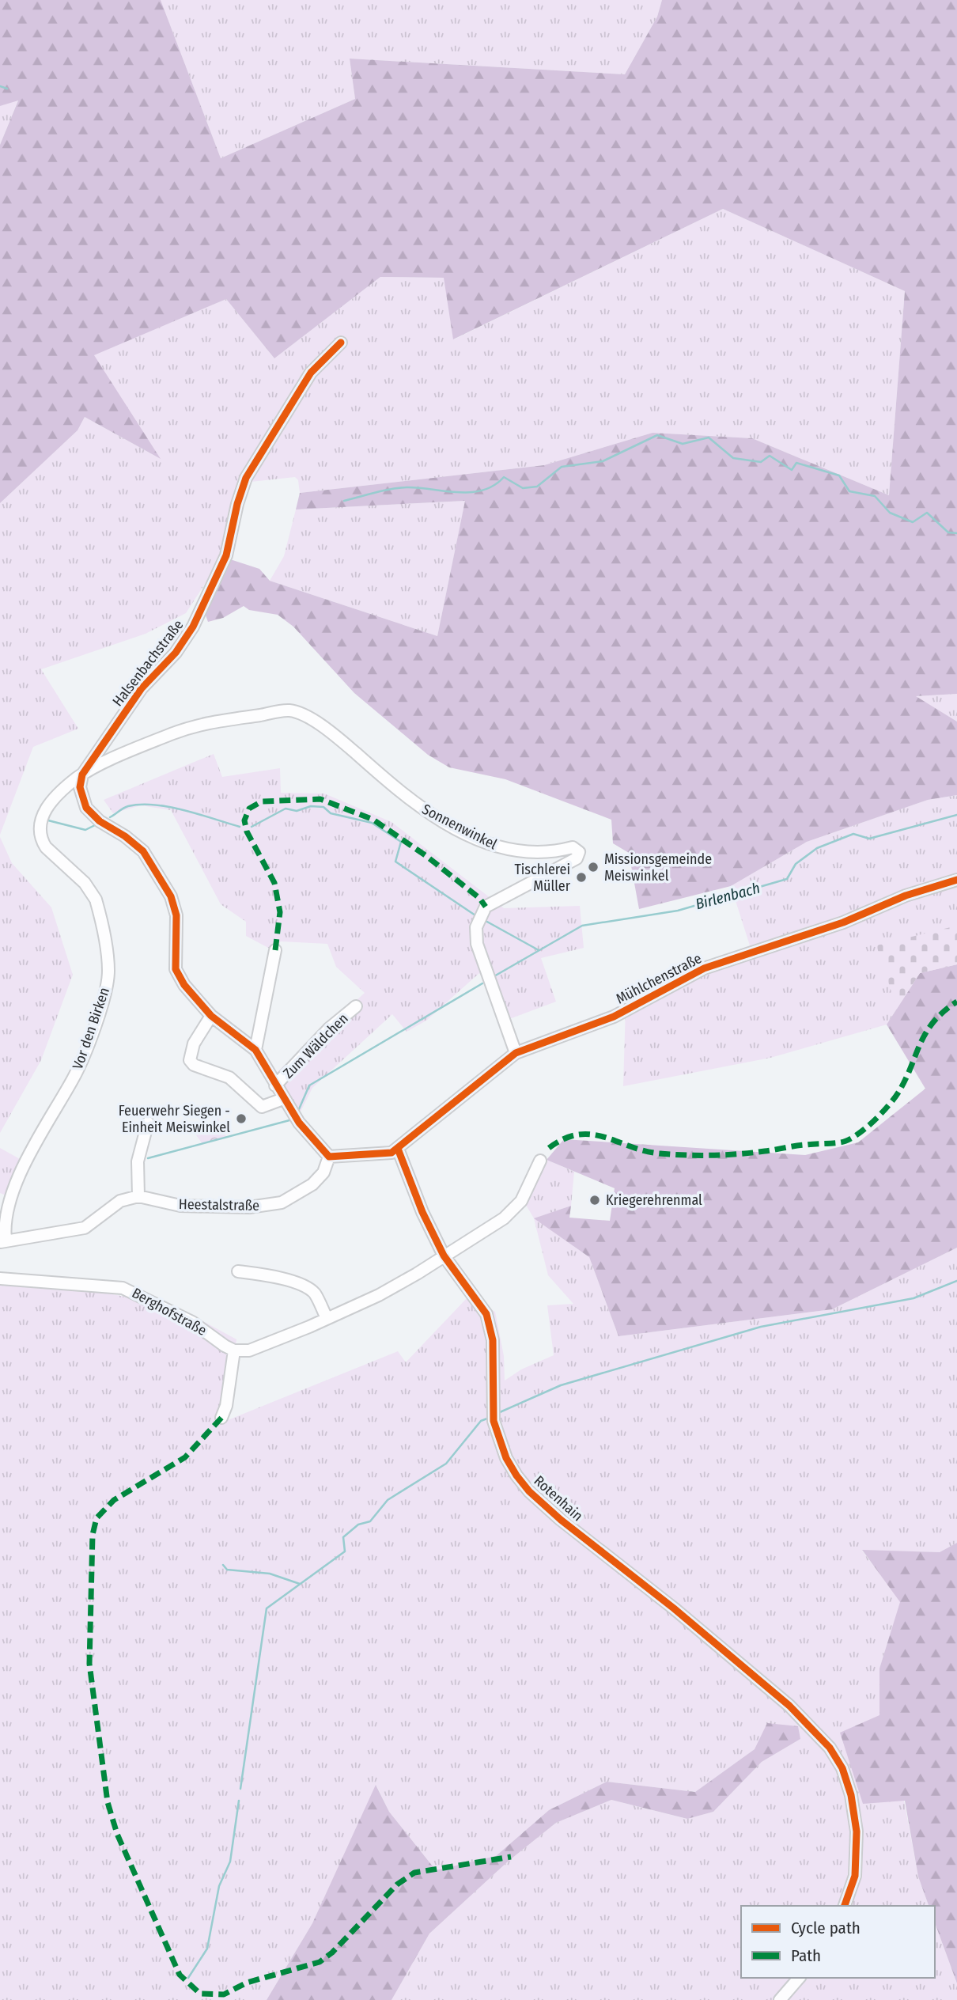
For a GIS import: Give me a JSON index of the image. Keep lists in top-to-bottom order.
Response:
{
  "streets": {
    "street": [
      "Halsenbachstraße",
      "Sonnenwinkel",
      "Mühlchenstraße",
      "Vor den Birken",
      "Zum Wäldchen",
      "Heestalstraße",
      "Berghofstraße",
      "Rotenhain"
    ]
  },
  "crossings": [
    ["Halsenbachstraße", "Sonnenwinkel"],
    ["Halsenbachstraße", "Vor den Birken"],
    ["Sonnenwinkel", "Mühlchenstraße"],
    ["Sonnenwinkel", "Vor den Birken"],
    ["Mühlchenstraße", "Rotenhain"]
  ],
  "water": ["Birlenbach"],
  "places": [
    "Missionsgemeinde Meiswinkel",
    "Tischlerei Müller",
    "Feuerwehr Siegen - Einheit Meiswinkel",
    "Kriegerehrenmal"
  ],
  "legend": ["Cycle path", "Path"]
}
